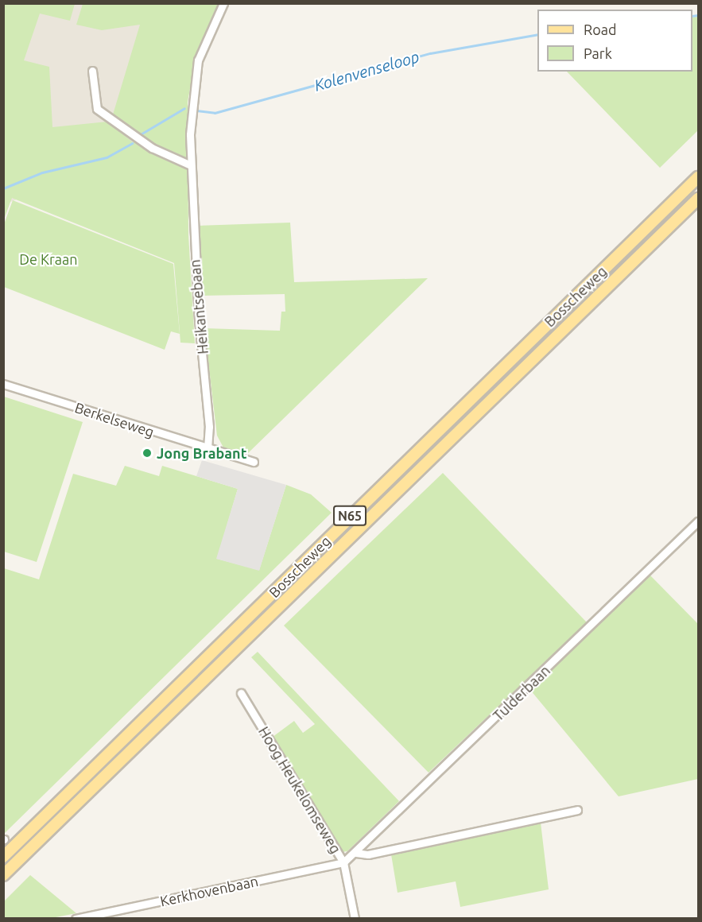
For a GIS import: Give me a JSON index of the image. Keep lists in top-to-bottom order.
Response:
{
  "streets": {
    "main road": ["Bosscheweg", "N65"],
    "street": [
      "Heikantsebaan",
      "Berkelseweg",
      "Tulderbaan",
      "Hoog Heukelomseweg",
      "Kerkhovenbaan"
    ]
  },
  "crossings": [
    ["Heikantsebaan", "Berkelseweg"],
    ["Tulderbaan", "Hoog Heukelomseweg"],
    ["Tulderbaan", "Kerkhovenbaan"],
    ["Hoog Heukelomseweg", "Kerkhovenbaan"]
  ],
  "water": ["Kolenvenseloop"],
  "parks": ["De Kraan"],
  "places": ["Jong Brabant"],
  "legend": ["Road", "Park"]
}
